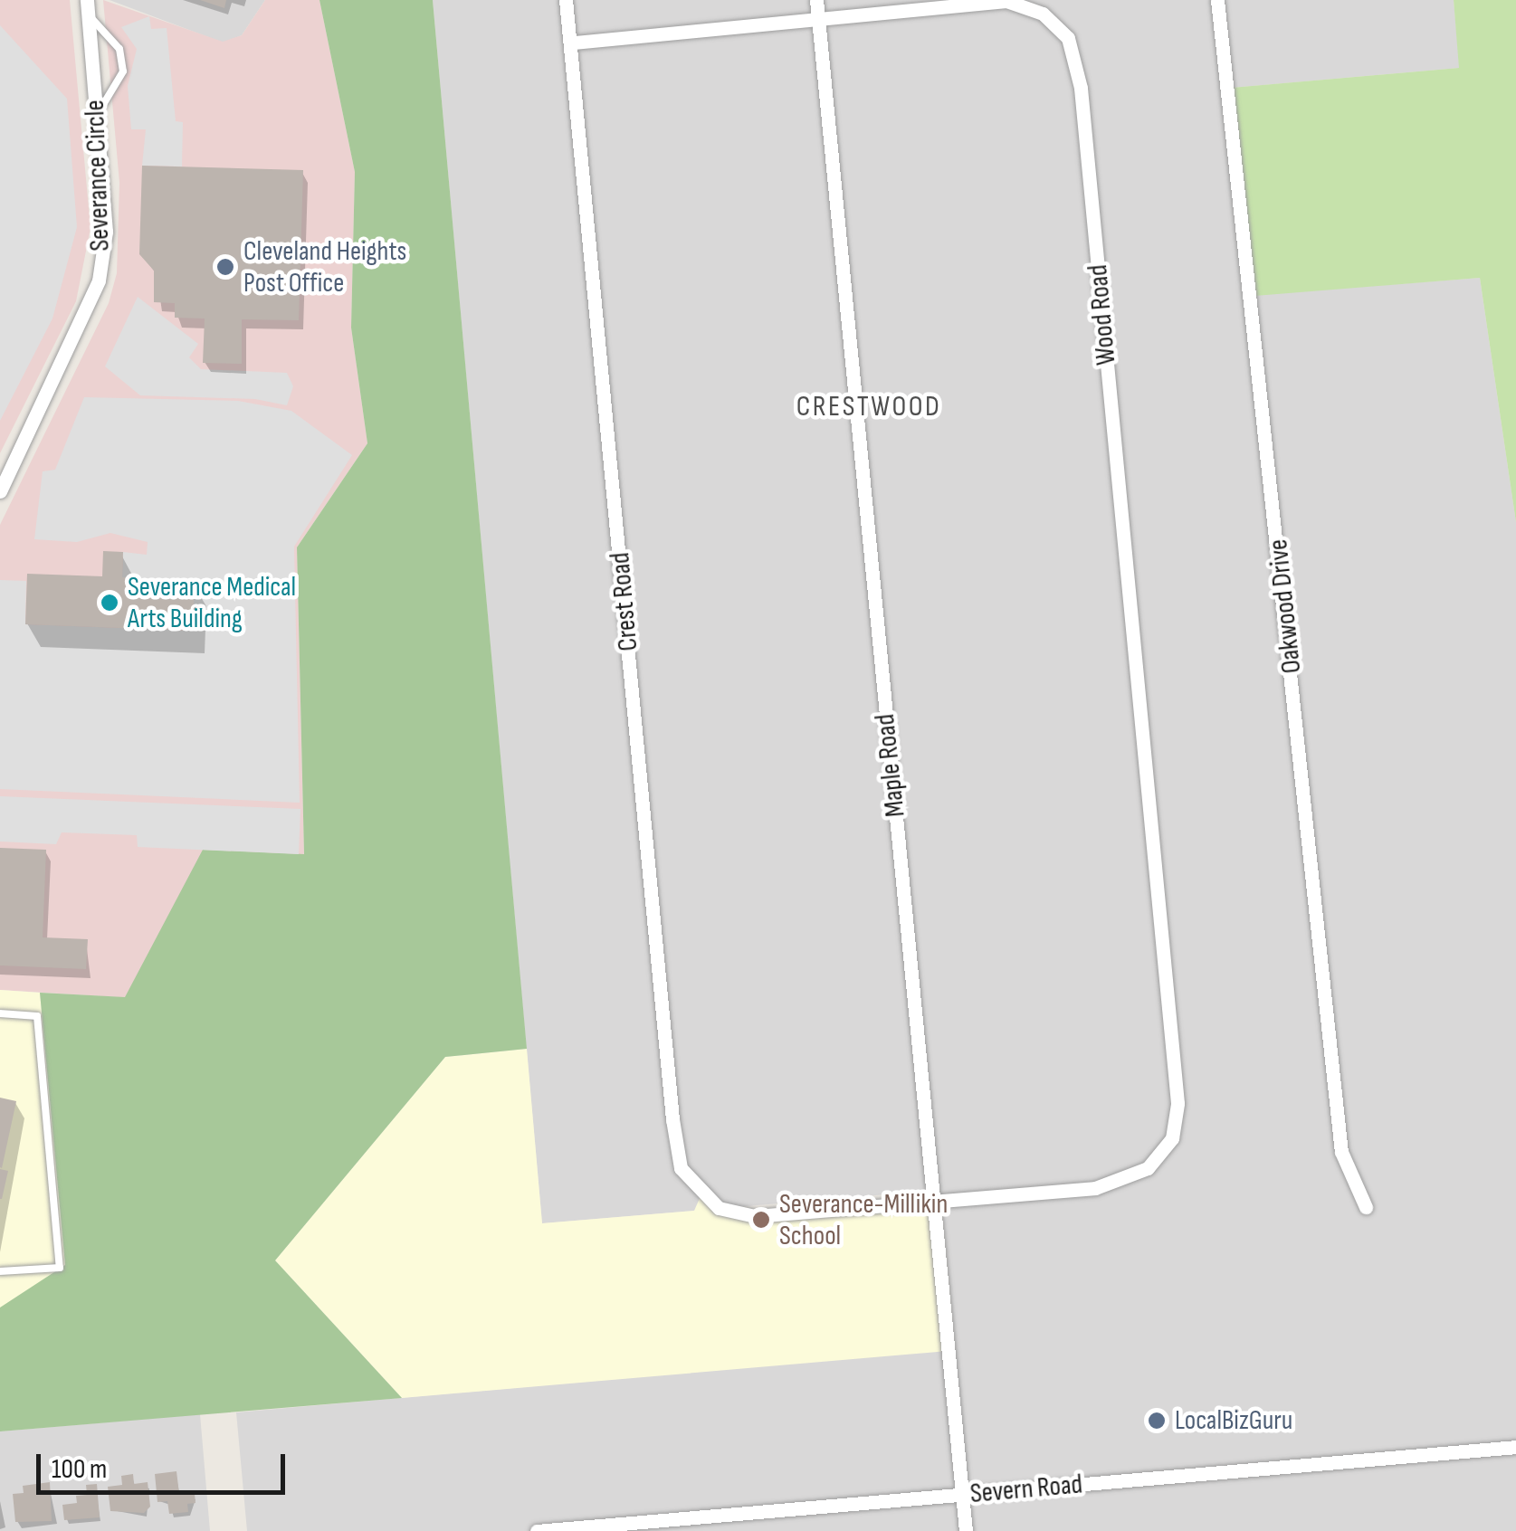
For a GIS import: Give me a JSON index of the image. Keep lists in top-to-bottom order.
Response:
{
  "streets": {
    "street": [
      "Severance Circle",
      "Wood Road",
      "Crest Road",
      "Oakwood Drive",
      "Maple Road",
      "Severn Road"
    ]
  },
  "crossings": [
    ["Wood Road", "Crest Road"],
    ["Wood Road", "Maple Road"],
    ["Maple Road", "Severn Road"]
  ],
  "districts": ["CRESTWOOD"],
  "places": [
    "Cleveland Heights Post Office",
    "Severance Medical Arts Building",
    "Severance-Millikin School",
    "LocalBizGuru"
  ],
  "scale_bar": "100 m"
}
